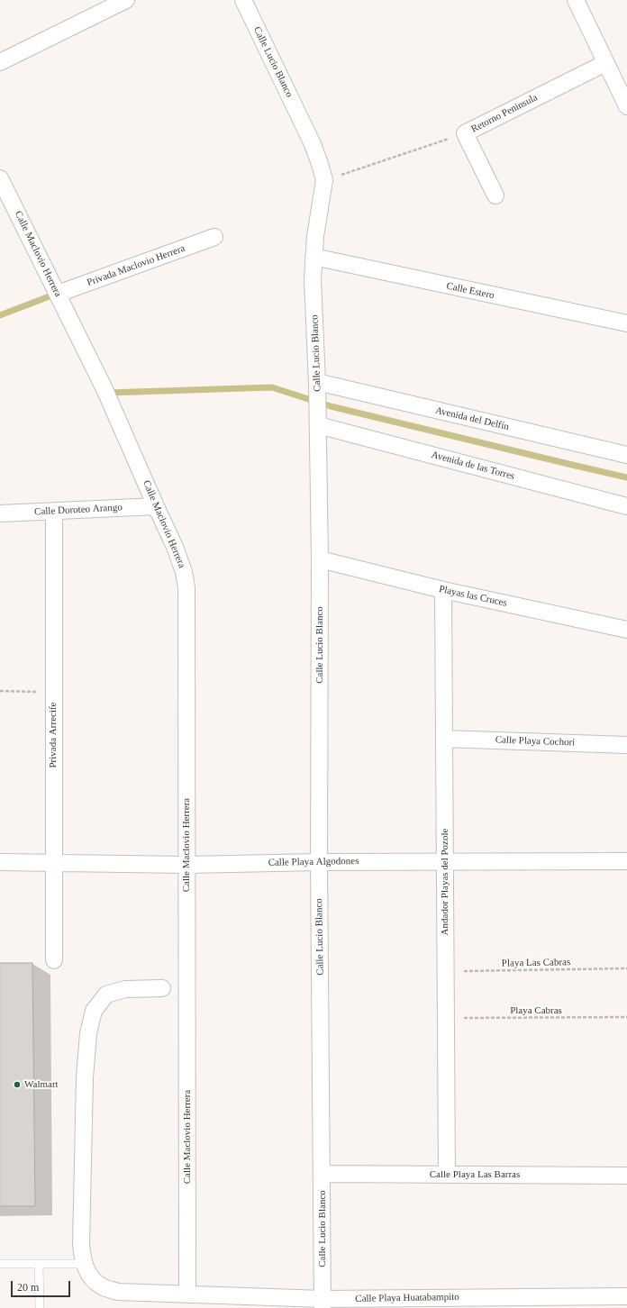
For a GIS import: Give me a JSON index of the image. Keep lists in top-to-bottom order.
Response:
{
  "streets": {
    "street": [
      "Calle Lucio Blanco",
      "Retorno Peninsula",
      "Calle Maclovio Herrera",
      "Privada Maclovio Herrera",
      "Calle Estero",
      "Avenida del Delfín",
      "Avenida de las Torres",
      "Calle Doroteo Arango",
      "Playas las Cruces",
      "Privada Arrecife",
      "Calle Playa Cochori",
      "Calle Playa Algodones",
      "Andador Playas del Pozole",
      "Calle Playa Las Barras",
      "Calle Playa Huatabampito"
    ],
    "path": ["Playa Las Cabras", "Playa Cabras"]
  },
  "crossings": [
    ["Calle Lucio Blanco", "Calle Estero"],
    ["Calle Lucio Blanco", "Avenida del Delfín"],
    ["Calle Lucio Blanco", "Avenida de las Torres"],
    ["Calle Lucio Blanco", "Playas las Cruces"],
    ["Calle Lucio Blanco", "Calle Playa Algodones"],
    ["Calle Lucio Blanco", "Calle Playa Las Barras"],
    ["Calle Lucio Blanco", "Calle Playa Huatabampito"],
    ["Calle Maclovio Herrera", "Privada Maclovio Herrera"],
    ["Calle Maclovio Herrera", "Calle Doroteo Arango"],
    ["Calle Maclovio Herrera", "Calle Playa Algodones"],
    ["Calle Maclovio Herrera", "Calle Playa Huatabampito"],
    ["Calle Doroteo Arango", "Privada Arrecife"],
    ["Playas las Cruces", "Andador Playas del Pozole"],
    ["Privada Arrecife", "Calle Playa Algodones"],
    ["Calle Playa Cochori", "Andador Playas del Pozole"],
    ["Calle Playa Algodones", "Andador Playas del Pozole"],
    ["Andador Playas del Pozole", "Playa Las Cabras"],
    ["Andador Playas del Pozole", "Playa Cabras"],
    ["Andador Playas del Pozole", "Calle Playa Las Barras"]
  ],
  "places": ["Walmart"],
  "scale_bar": "20 m"
}
